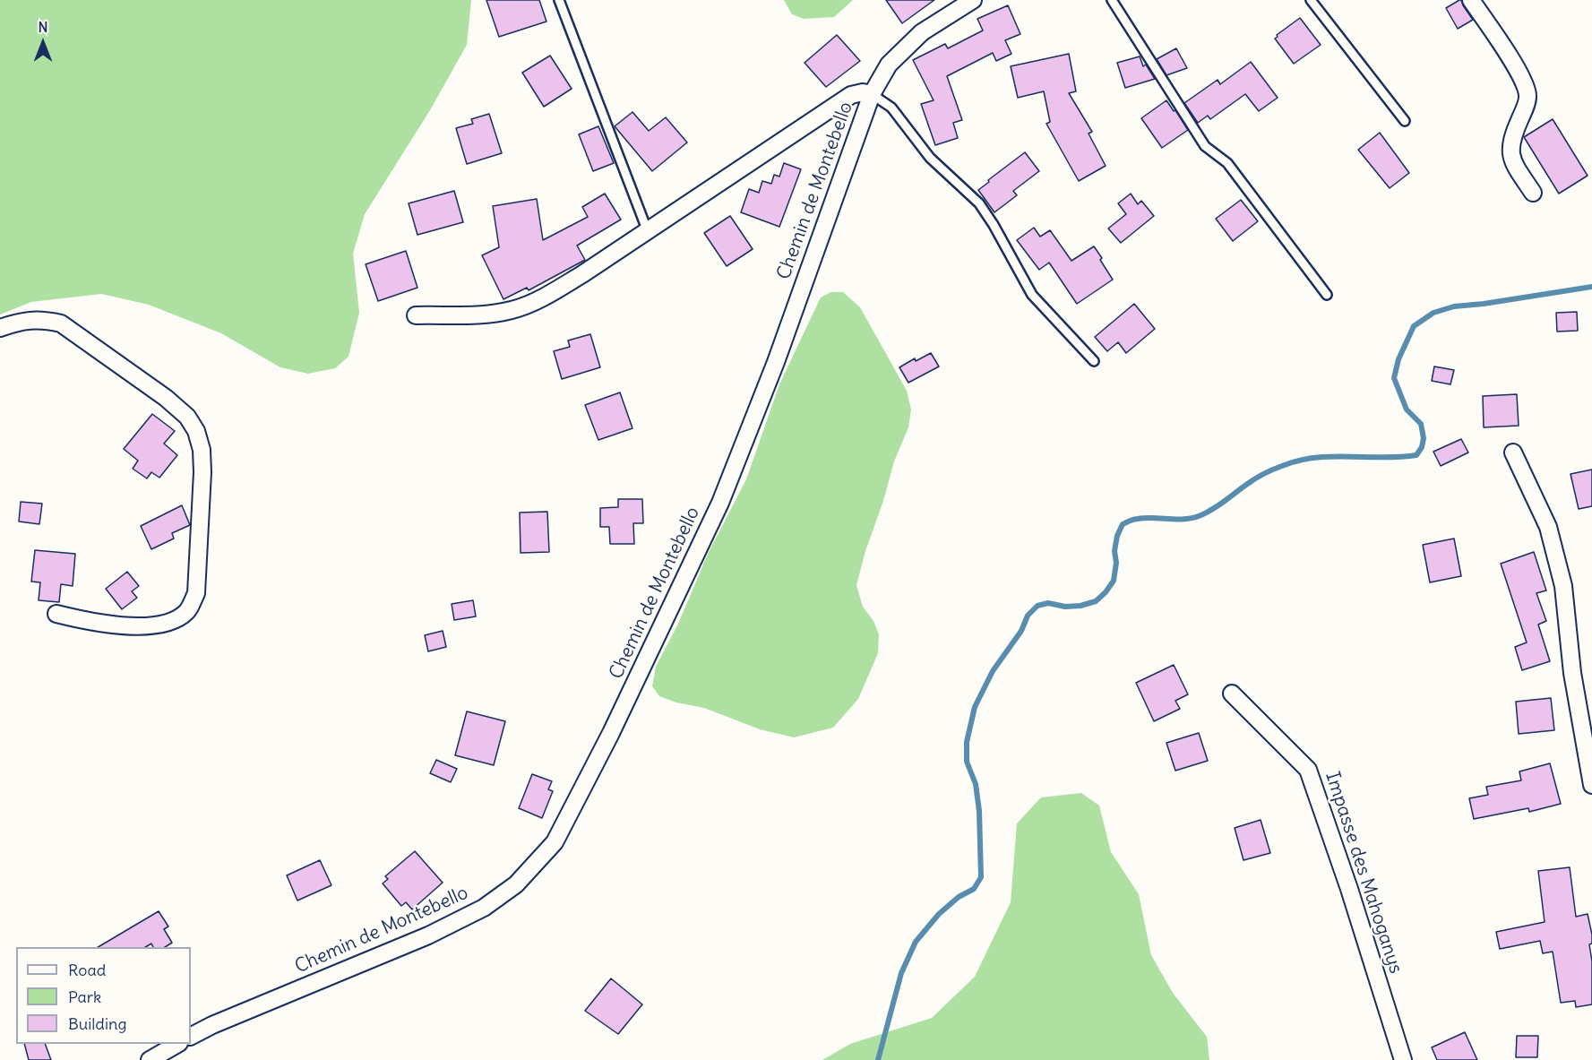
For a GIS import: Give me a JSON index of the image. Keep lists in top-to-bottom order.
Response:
{
  "streets": {
    "street": ["Chemin de Montebello", "Impasse des Mahoganys"]
  },
  "legend": ["Road", "Park", "Building"],
  "north": "top"
}
